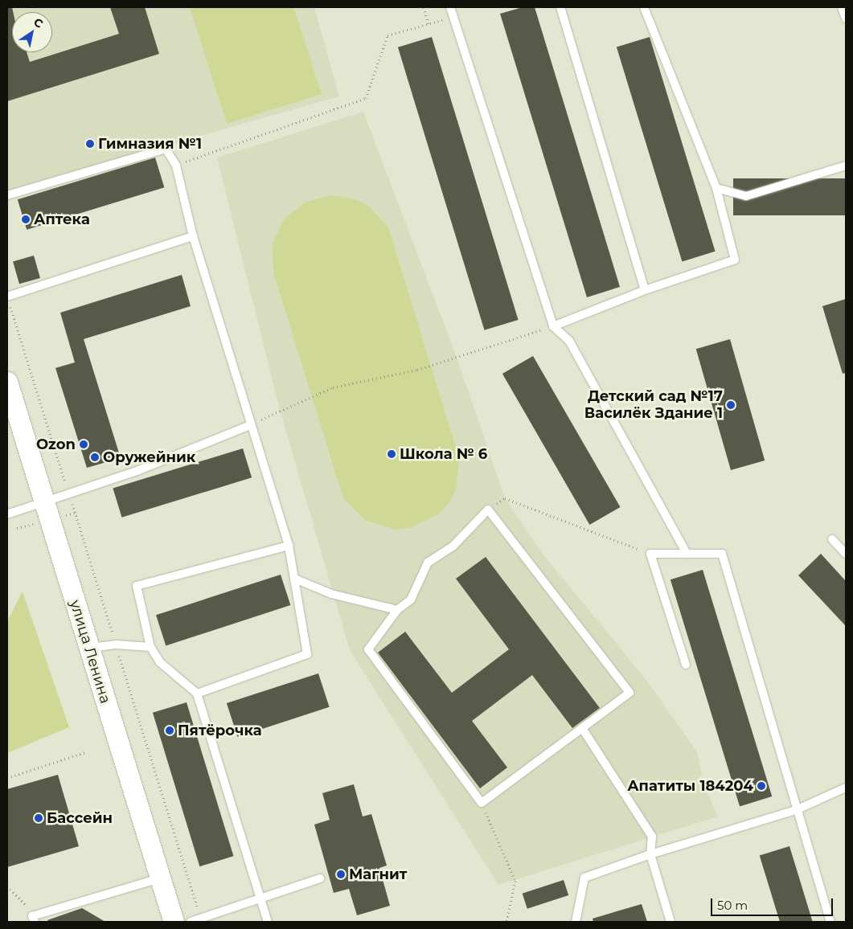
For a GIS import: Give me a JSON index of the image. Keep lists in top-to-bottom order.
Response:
{
  "streets": {
    "street": ["улица Ленина"]
  },
  "places": [
    "Гимназия №1",
    "Аптека",
    "Детский сад №17 Василёк Здание 1",
    "Ozon",
    "Школа № 6",
    "Оружейник",
    "Пятёрочка",
    "Апатиты 184204",
    "Бассейн",
    "Магнит"
  ],
  "scale_bar": "50 m",
  "north": "top right"
}
